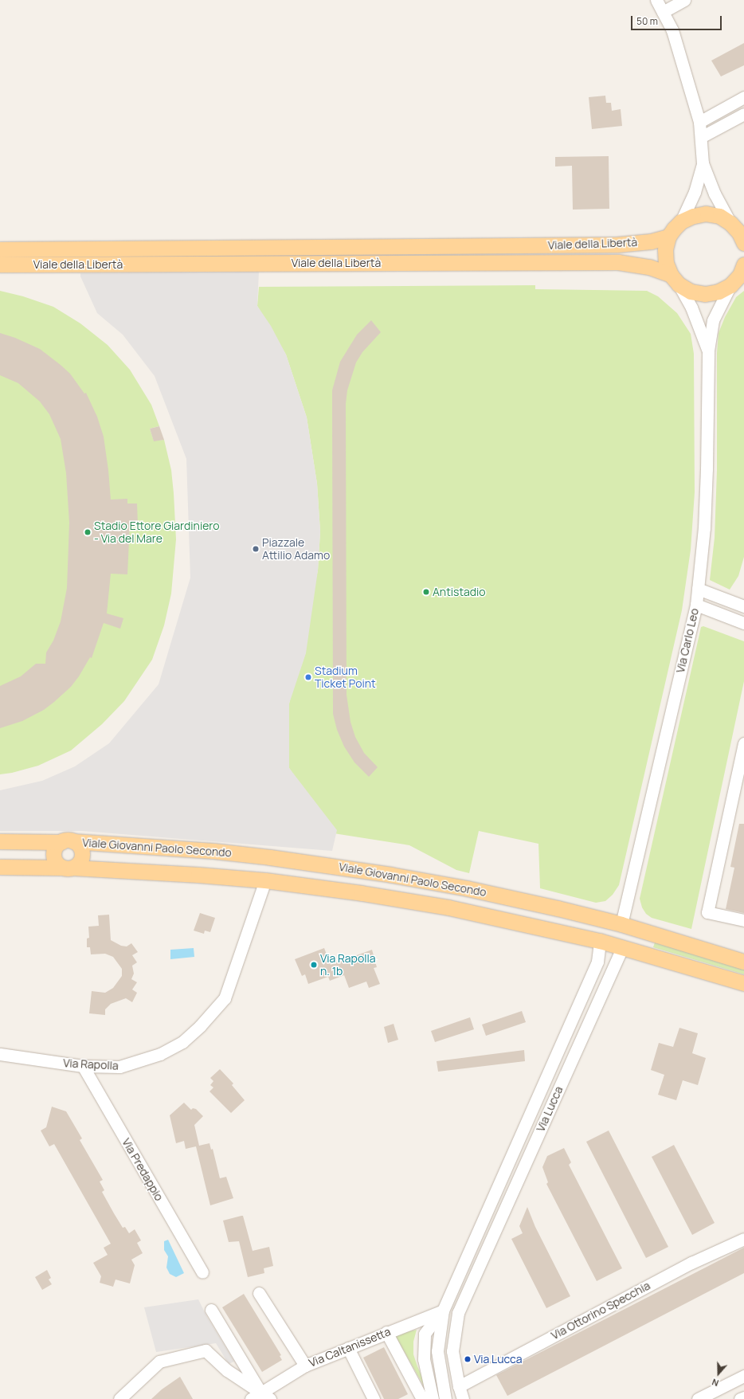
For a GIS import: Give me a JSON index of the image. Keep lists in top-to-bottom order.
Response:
{
  "streets": {
    "main road": ["Viale della Libertà", "Viale Giovanni Paolo Secondo"],
    "street": [
      "Via Carlo Leo",
      "Via Rapolla",
      "Via Lucca",
      "Via Predappio",
      "Via Ottorino Specchia",
      "Via Caltanissetta"
    ]
  },
  "crossings": [
    ["Viale della Libertà", "Via Carlo Leo"],
    ["Via Carlo Leo", "Viale Giovanni Paolo Secondo"],
    ["Viale Giovanni Paolo Secondo", "Via Rapolla"],
    ["Viale Giovanni Paolo Secondo", "Via Lucca"],
    ["Via Rapolla", "Via Predappio"],
    ["Via Lucca", "Via Ottorino Specchia"],
    ["Via Lucca", "Via Caltanissetta"]
  ],
  "places": [
    "Stadio Ettore Giardiniero - Via del Mare",
    "Piazzale Attilio Adamo",
    "Antistadio",
    "Stadium Ticket Point",
    "Via Rapolla n. 1b",
    "Via Lucca"
  ],
  "scale_bar": "50 m",
  "north": "bottom"
}
